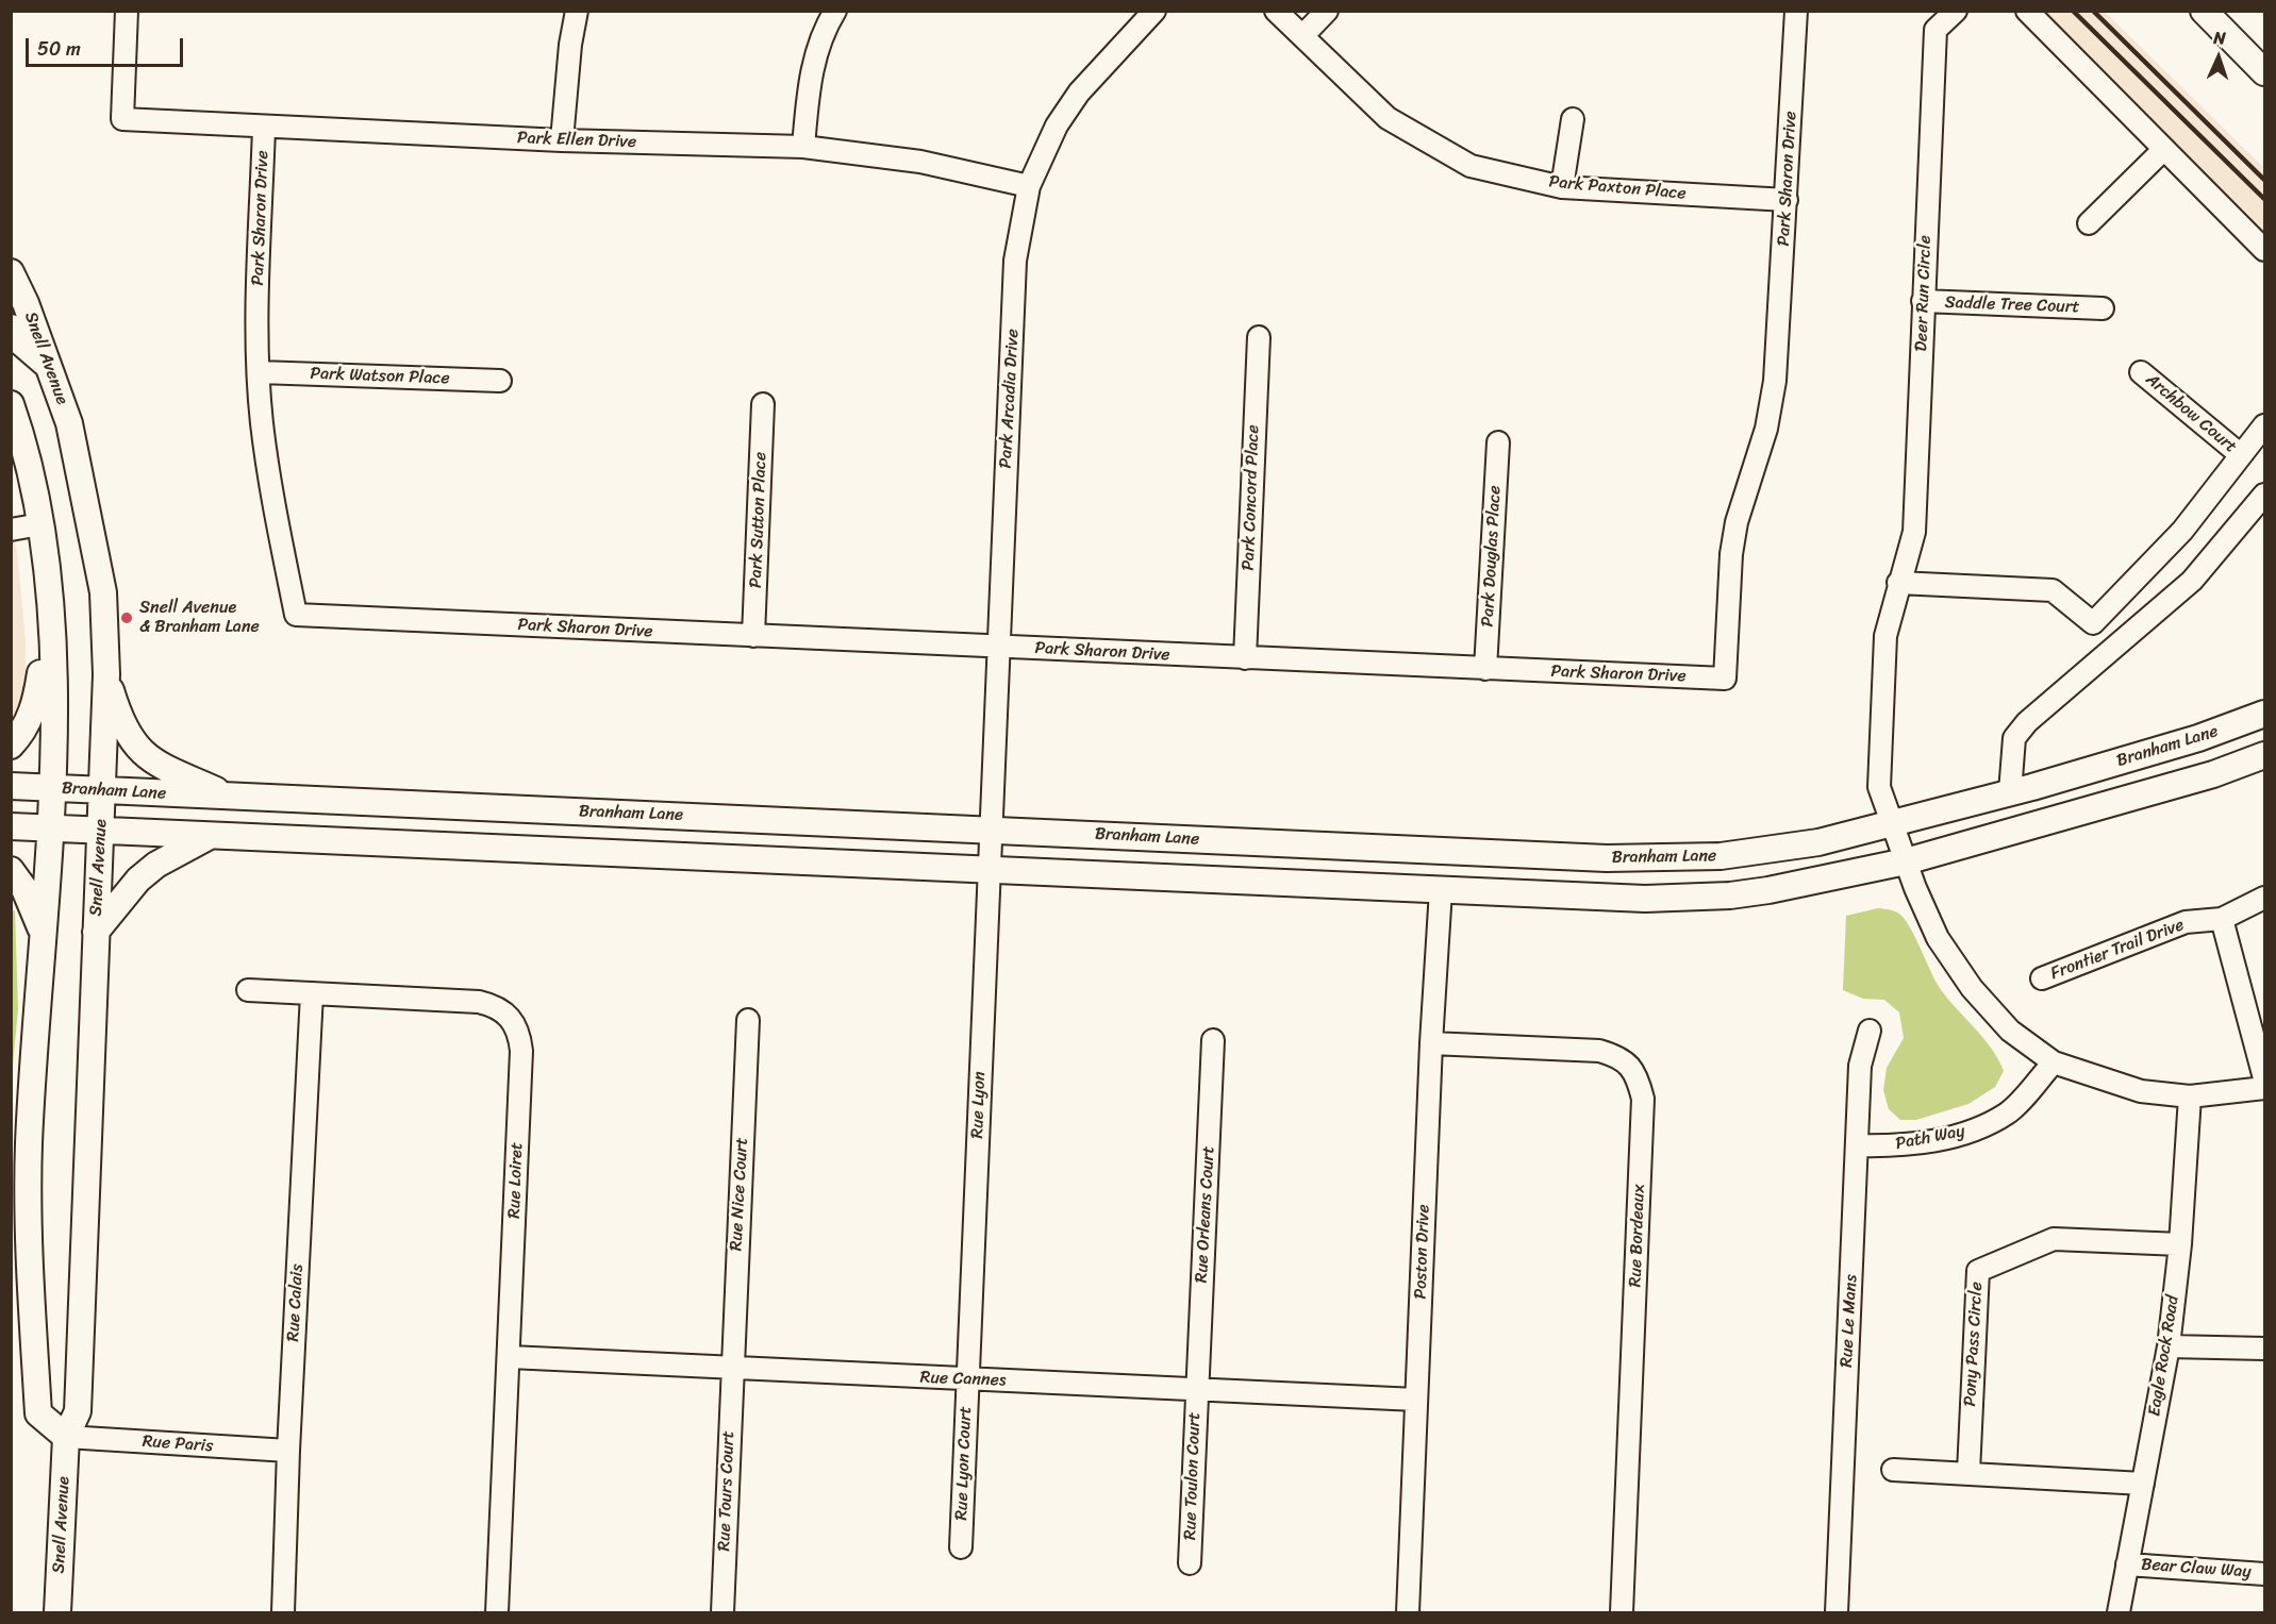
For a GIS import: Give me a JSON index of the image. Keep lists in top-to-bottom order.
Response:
{
  "streets": {
    "main road": ["Snell Avenue", "Branham Lane"],
    "street": [
      "Park Ellen Drive",
      "Park Sharon Drive",
      "Park Paxton Place",
      "Deer Run Circle",
      "Saddle Tree Court",
      "Park Watson Place",
      "Park Arcadia Drive",
      "Archbow Court",
      "Park Concord Place",
      "Park Sutton Place",
      "Park Douglas Place",
      "Frontier Trail Drive",
      "Rue Lyon",
      "Path Way",
      "Rue Loiret",
      "Rue Nice Court",
      "Rue Orleans Court",
      "Rue Bordeaux",
      "Poston Drive",
      "Rue Calais",
      "Rue Le Mans",
      "Pony Pass Circle",
      "Eagle Rock Road",
      "Rue Cannes",
      "Rue Paris",
      "Rue Lyon Court",
      "Rue Toulon Court",
      "Rue Tours Court",
      "Bear Claw Way"
    ]
  },
  "crossings": [
    ["Park Ellen Drive", "Park Sharon Drive"],
    ["Park Ellen Drive", "Park Arcadia Drive"],
    ["Park Sharon Drive", "Park Paxton Place"],
    ["Park Sharon Drive", "Park Watson Place"],
    ["Park Sharon Drive", "Park Arcadia Drive"],
    ["Park Sharon Drive", "Park Concord Place"],
    ["Park Sharon Drive", "Park Sutton Place"],
    ["Park Sharon Drive", "Park Douglas Place"],
    ["Deer Run Circle", "Saddle Tree Court"],
    ["Deer Run Circle", "Branham Lane"],
    ["Deer Run Circle", "Path Way"],
    ["Deer Run Circle", "Eagle Rock Road"],
    ["Snell Avenue", "Branham Lane"],
    ["Snell Avenue", "Rue Paris"],
    ["Park Arcadia Drive", "Branham Lane"],
    ["Park Arcadia Drive", "Rue Lyon"],
    ["Branham Lane", "Rue Lyon"],
    ["Rue Lyon", "Rue Cannes"],
    ["Rue Lyon", "Rue Lyon Court"],
    ["Path Way", "Rue Le Mans"],
    ["Rue Loiret", "Rue Calais"],
    ["Rue Loiret", "Rue Cannes"],
    ["Rue Nice Court", "Rue Cannes"],
    ["Rue Nice Court", "Rue Tours Court"],
    ["Rue Orleans Court", "Rue Cannes"],
    ["Rue Orleans Court", "Rue Toulon Court"],
    ["Rue Bordeaux", "Poston Drive"],
    ["Poston Drive", "Rue Cannes"],
    ["Rue Calais", "Rue Paris"],
    ["Pony Pass Circle", "Eagle Rock Road"],
    ["Eagle Rock Road", "Bear Claw Way"],
    ["Rue Cannes", "Rue Lyon Court"],
    ["Rue Cannes", "Rue Toulon Court"],
    ["Rue Cannes", "Rue Tours Court"]
  ],
  "places": ["Snell Avenue & Branham Lane"],
  "scale_bar": "50 m",
  "north": "top"
}
